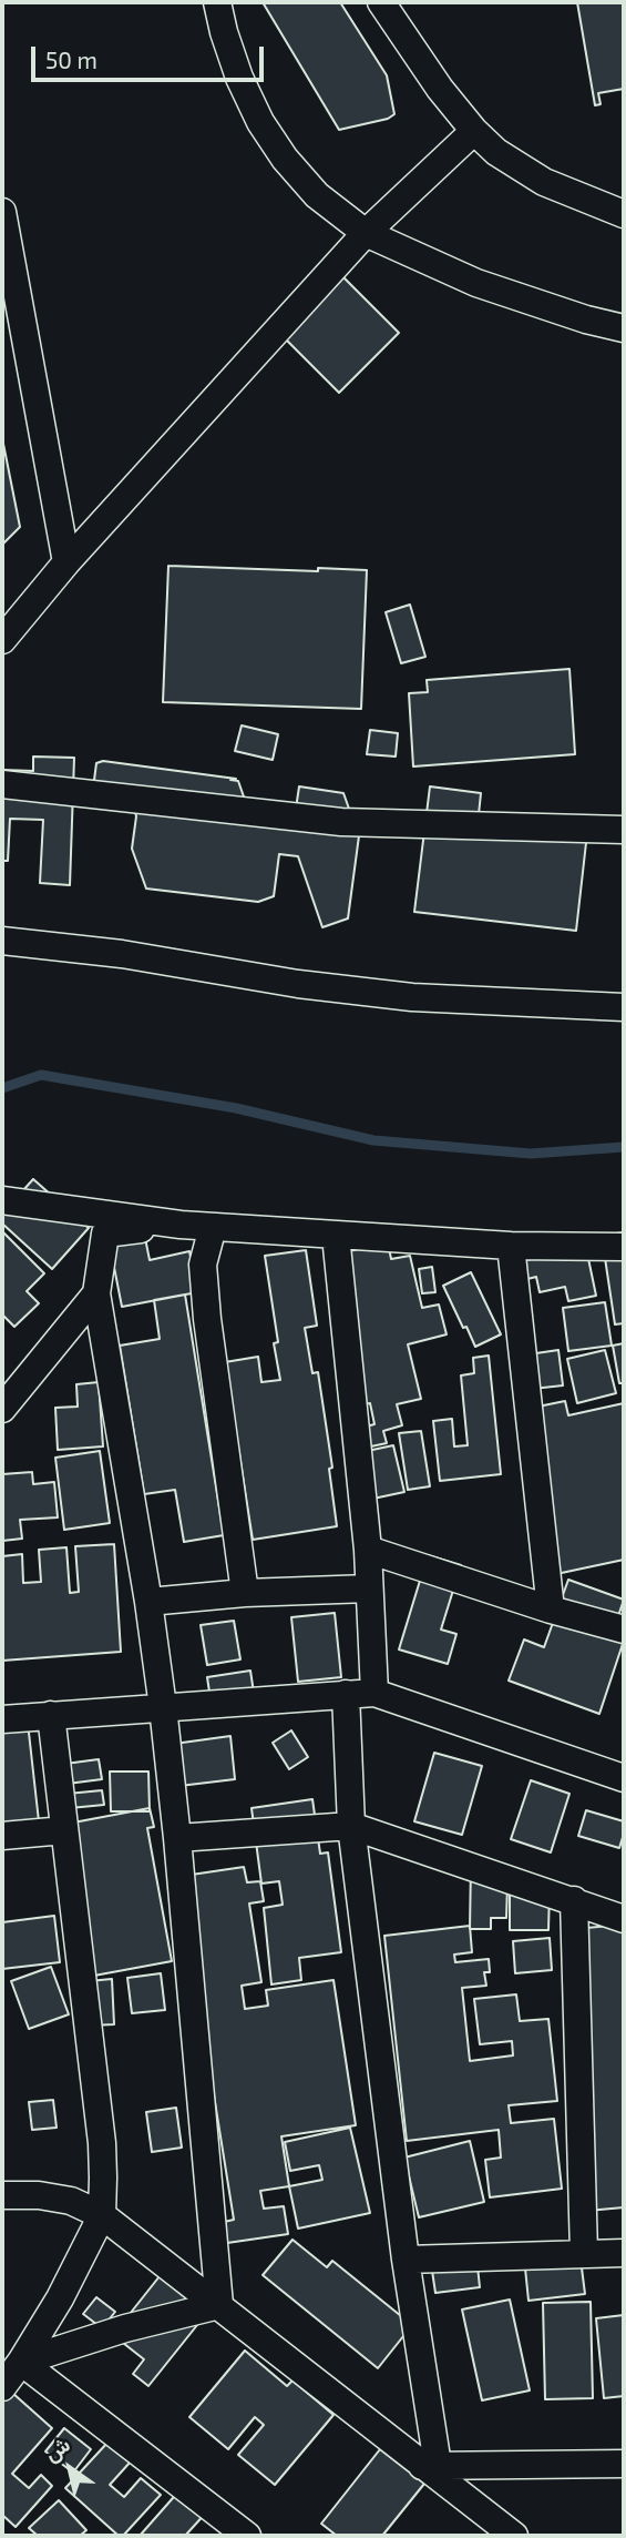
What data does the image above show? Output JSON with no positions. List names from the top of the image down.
{
  "scale_bar": "50 m",
  "north": "top left"
}
